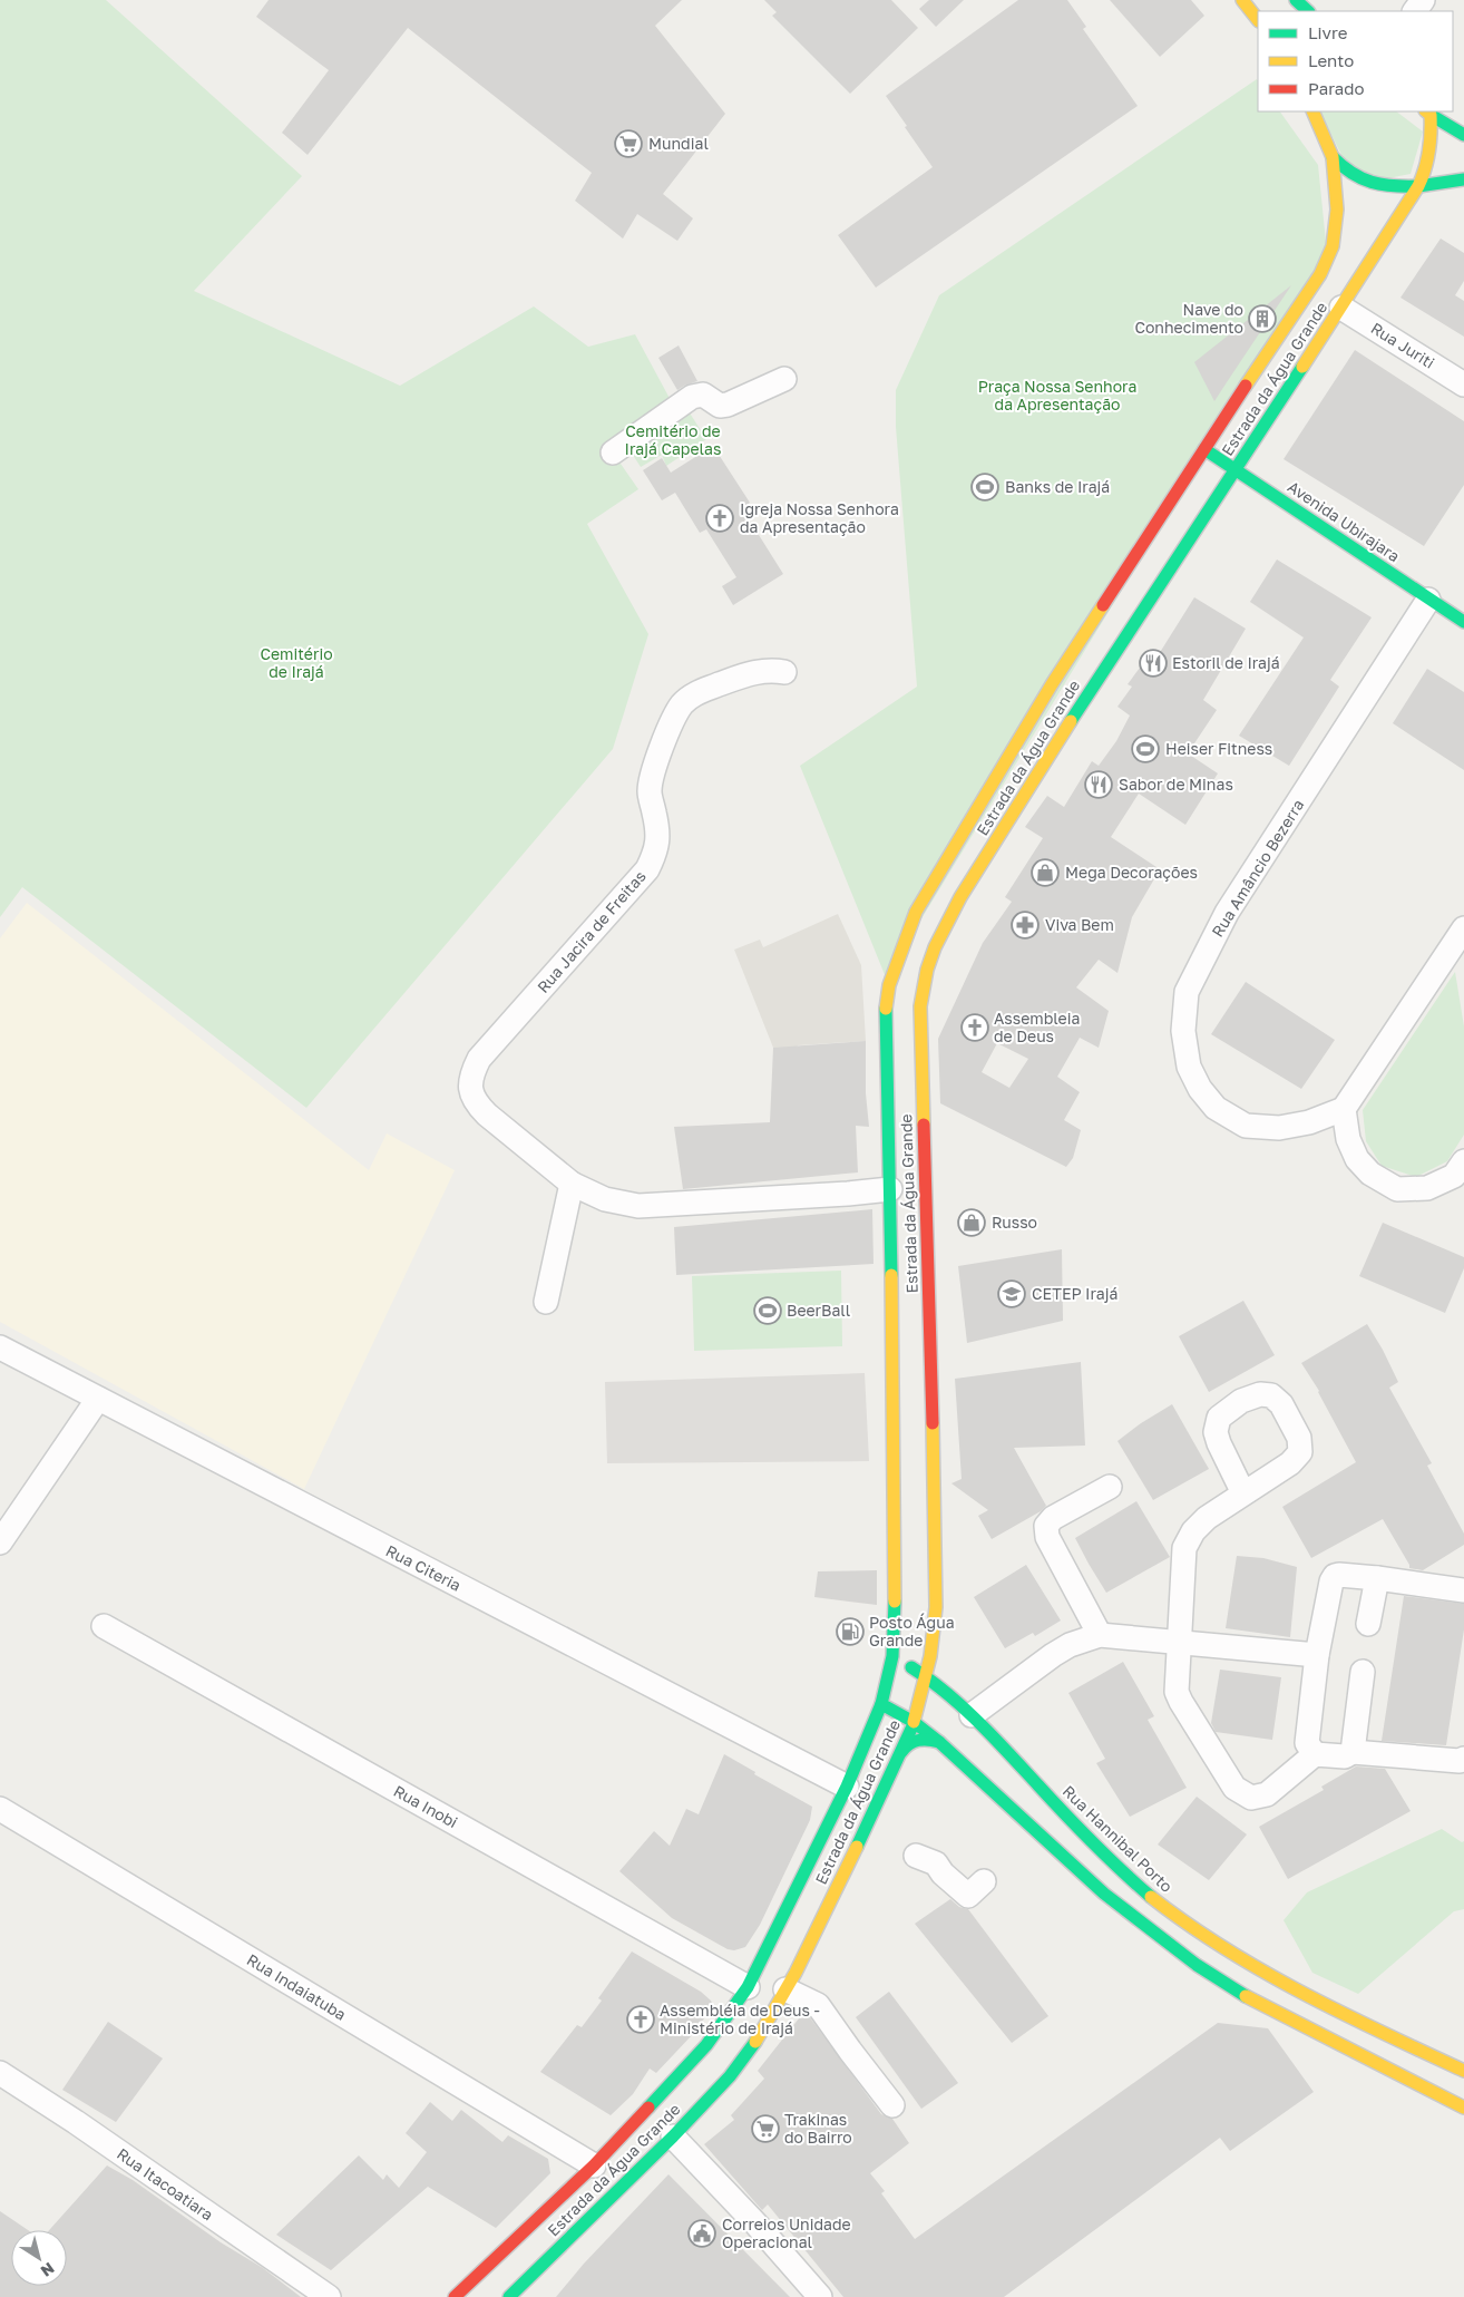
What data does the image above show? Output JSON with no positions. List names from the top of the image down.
{
  "streets": {
    "main road": ["Estrada da Água Grande", "Avenida Ubirajara", "Rua Hannibal Porto"],
    "street": [
      "Rua Juriti",
      "Rua Amâncio Bezerra",
      "Rua Jacira de Freitas",
      "Rua Citeria",
      "Rua Inobi",
      "Rua Indaiatuba",
      "Rua Itacoatiara"
    ]
  },
  "crossings": [
    ["Rua Juriti", "Estrada da Água Grande"],
    ["Estrada da Água Grande", "Avenida Ubirajara"],
    ["Estrada da Água Grande", "Rua Citeria"],
    ["Estrada da Água Grande", "Rua Inobi"],
    ["Estrada da Água Grande", "Rua Hannibal Porto"],
    ["Estrada da Água Grande", "Rua Indaiatuba"],
    ["Avenida Ubirajara", "Rua Amâncio Bezerra"]
  ],
  "parks": ["Praça Nossa Senhora da Apresentação", "Cemitério de Irajá Capelas", "Cemitério de Irajá"],
  "places": {
    "supermarket": ["Mundial", "Trakinas do Bairro"],
    "building": ["Nave do Conhecimento"],
    "sports": ["Banks de Irajá", "Heiser Fitness", "BeerBall"],
    "church": ["Igreja Nossa Senhora da Apresentação", "Assembleia de Deus", "Assembléia de Deus - Ministério de Irajá"],
    "restaurant": ["Estoril de Irajá", "Sabor de Minas"],
    "shop": ["Mega Decorações", "Russo"],
    "pharmacy": ["Viva Bem"],
    "school or university": ["CETEP Irajá"],
    "fuel station": ["Posto Água Grande"],
    "public building": ["Correios Unidade Operacional"]
  },
  "legend": ["Livre", "Lento", "Parado"],
  "north": "bottom right"
}
